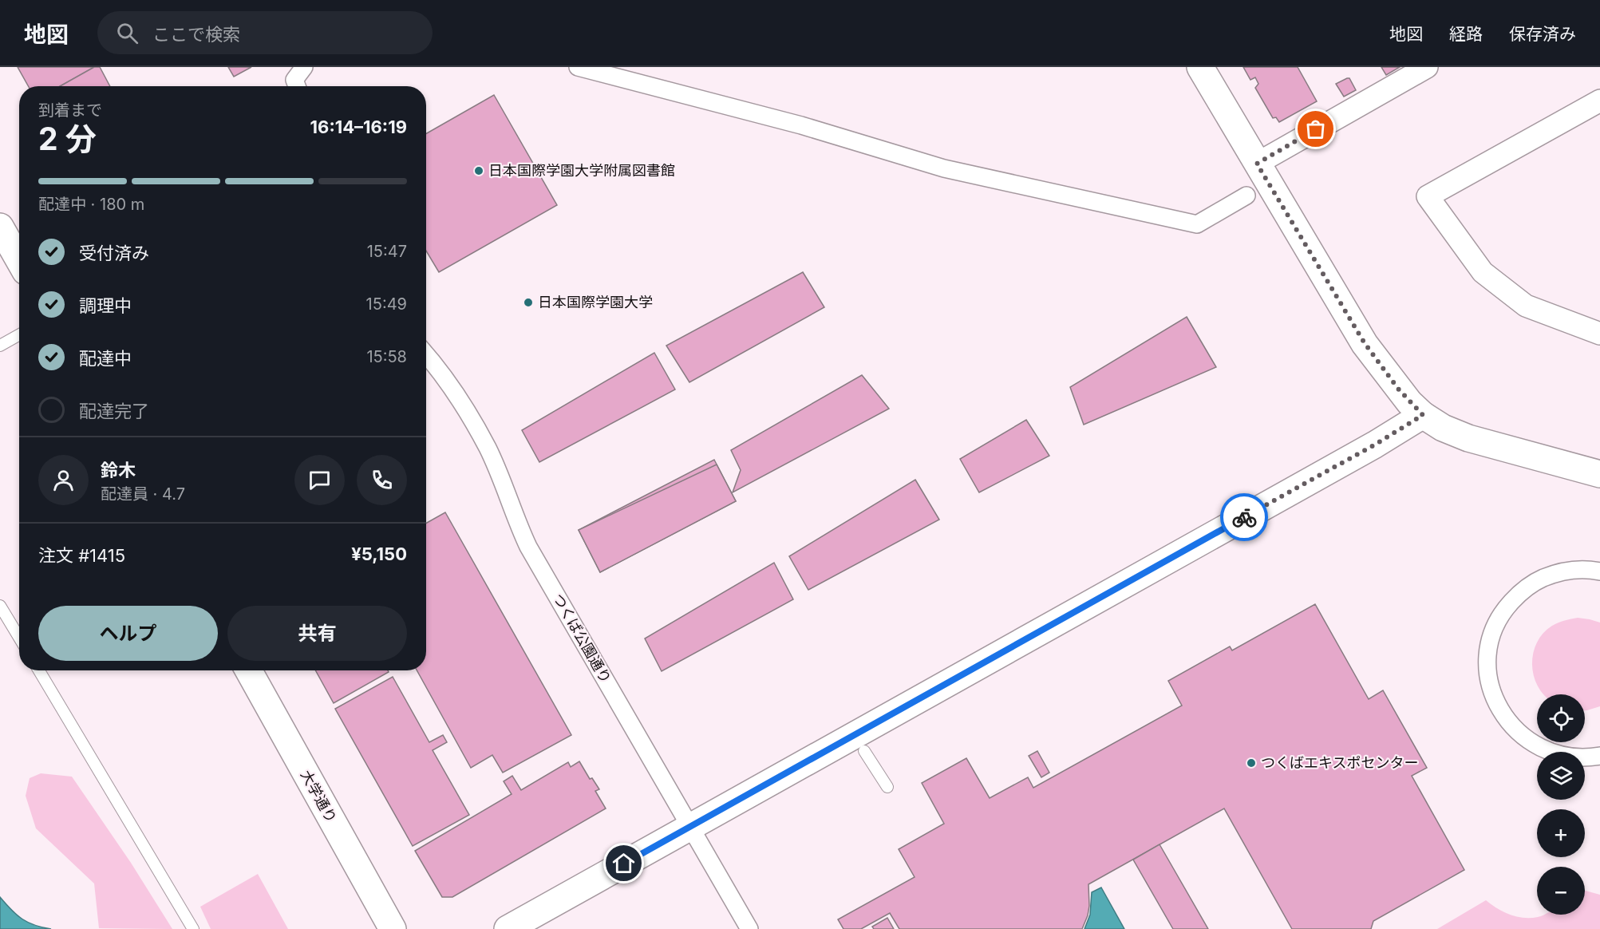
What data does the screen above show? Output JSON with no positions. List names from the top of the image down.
{
  "streets": {
    "street": ["つくば公園通り", "大学通り"]
  },
  "places": ["日本国際学園大学附属図書館", "日本国際学園大学", "つくばエキスポセンター"],
  "page": {
    "header": "地図",
    "search": "ここで検索",
    "nav": ["地図", "経路", "保存済み"],
    "heading": ["2 分", "到着まで", "16:14–16:19"],
    "panel": [
      "鈴木",
      "配達員 · 4.7",
      "注文 #1415",
      "¥5,150"
    ],
    "bar": "配達中 · 180 m",
    "list": [
      ["受付済み", "15:47"],
      ["調理中", "15:49"],
      ["配達中", "15:58"],
      "配達完了"
    ],
    "buttons": ["ヘルプ", "共有"],
    "map_buttons": ["+", "−"]
  }
}
